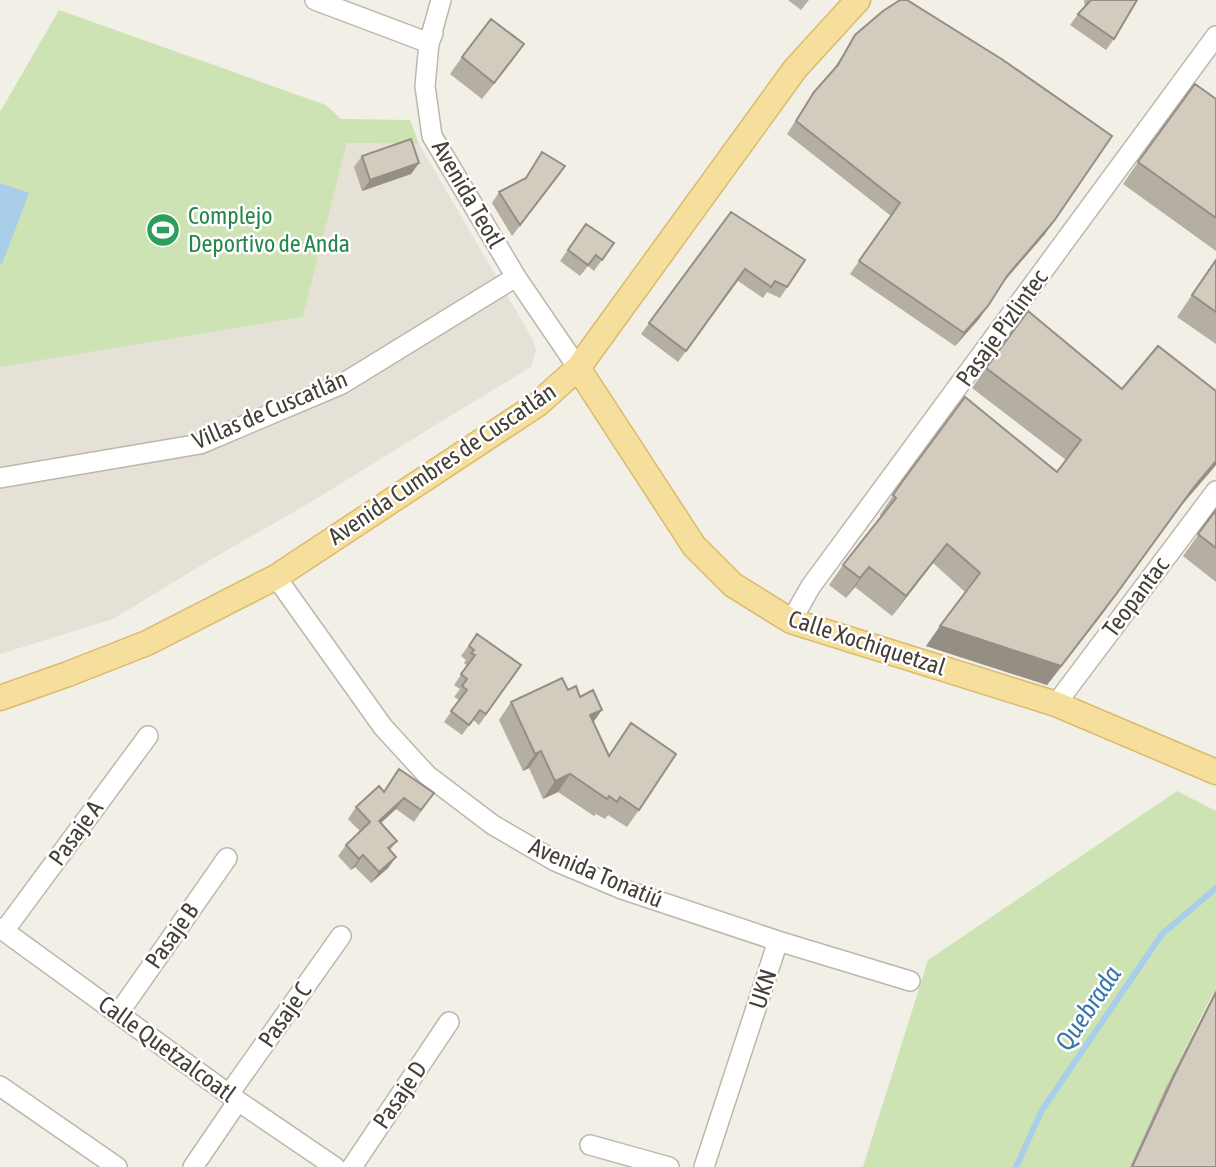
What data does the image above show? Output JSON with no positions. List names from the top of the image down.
{
  "streets": {
    "main road": ["Avenida Cumbres de Cuscatlán", "Calle Xochiquetzal"],
    "street": [
      "Avenida Teotl",
      "Pasaje Pizlintec",
      "Villas de Cuscatlán",
      "Teopantac",
      "Pasaje A",
      "Avenida Tonatiú",
      "Pasaje B",
      "UKN",
      "Pasaje C",
      "Calle Quetzalcoatl",
      "Pasaje D"
    ]
  },
  "crossings": [
    ["Avenida Teotl", "Villas de Cuscatlán"],
    ["Avenida Teotl", "Avenida Cumbres de Cuscatlán"],
    ["Avenida Teotl", "Calle Xochiquetzal"],
    ["Pasaje Pizlintec", "Calle Xochiquetzal"],
    ["Avenida Cumbres de Cuscatlán", "Calle Xochiquetzal"],
    ["Avenida Cumbres de Cuscatlán", "Avenida Tonatiú"],
    ["Teopantac", "Calle Xochiquetzal"],
    ["Pasaje A", "Calle Quetzalcoatl"],
    ["Avenida Tonatiú", "UKN"],
    ["Pasaje B", "Calle Quetzalcoatl"],
    ["Pasaje C", "Calle Quetzalcoatl"]
  ],
  "water": ["Quebrada"],
  "places": {
    "sports": ["Complejo Deportivo de Anda"]
  }
}
